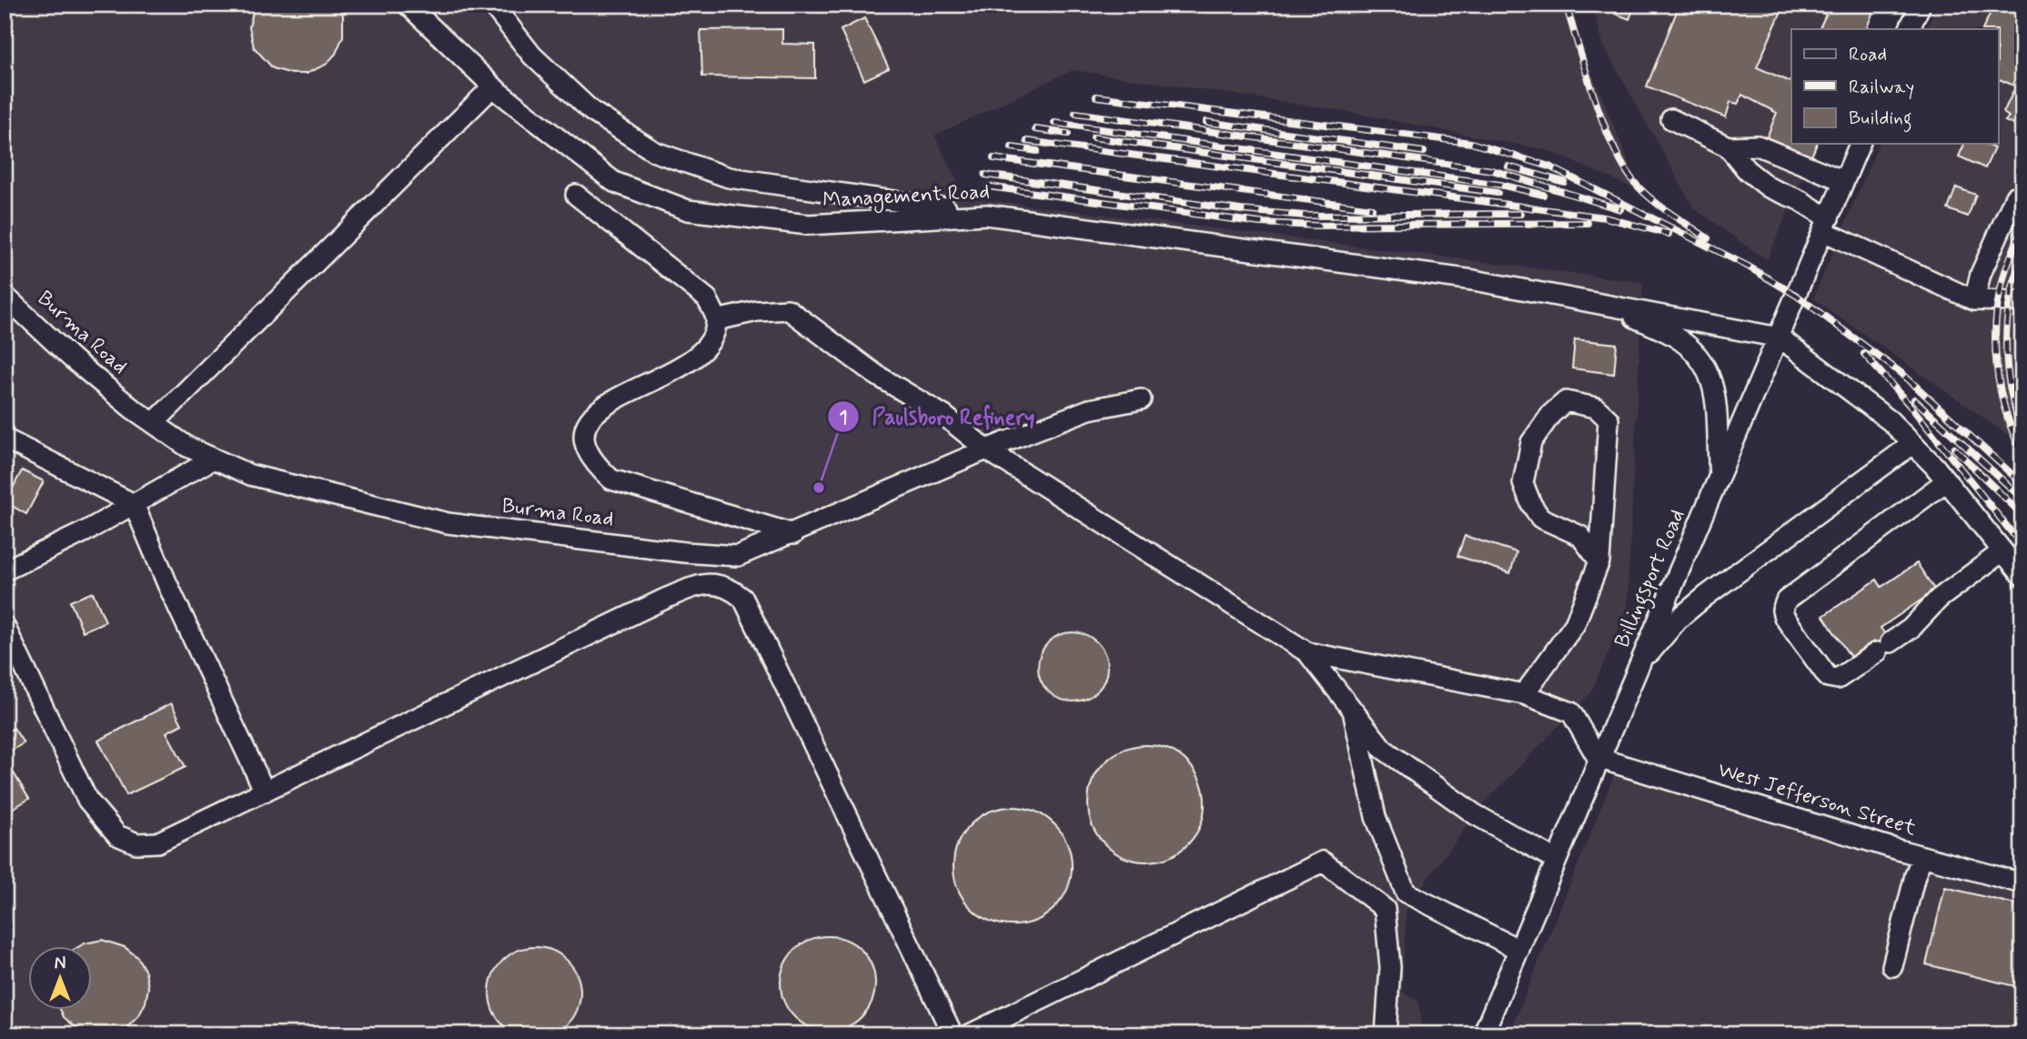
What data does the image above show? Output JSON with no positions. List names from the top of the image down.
{
  "streets": {
    "street": [
      "Management Road",
      "Burma Road",
      "Billingsport Road",
      "West Jefferson Street"
    ]
  },
  "crossings": [
    ["Billingsport Road", "West Jefferson Street"]
  ],
  "places": ["Paulsboro Refinery"],
  "legend": ["Road", "Railway", "Building"],
  "north": "top"
}
